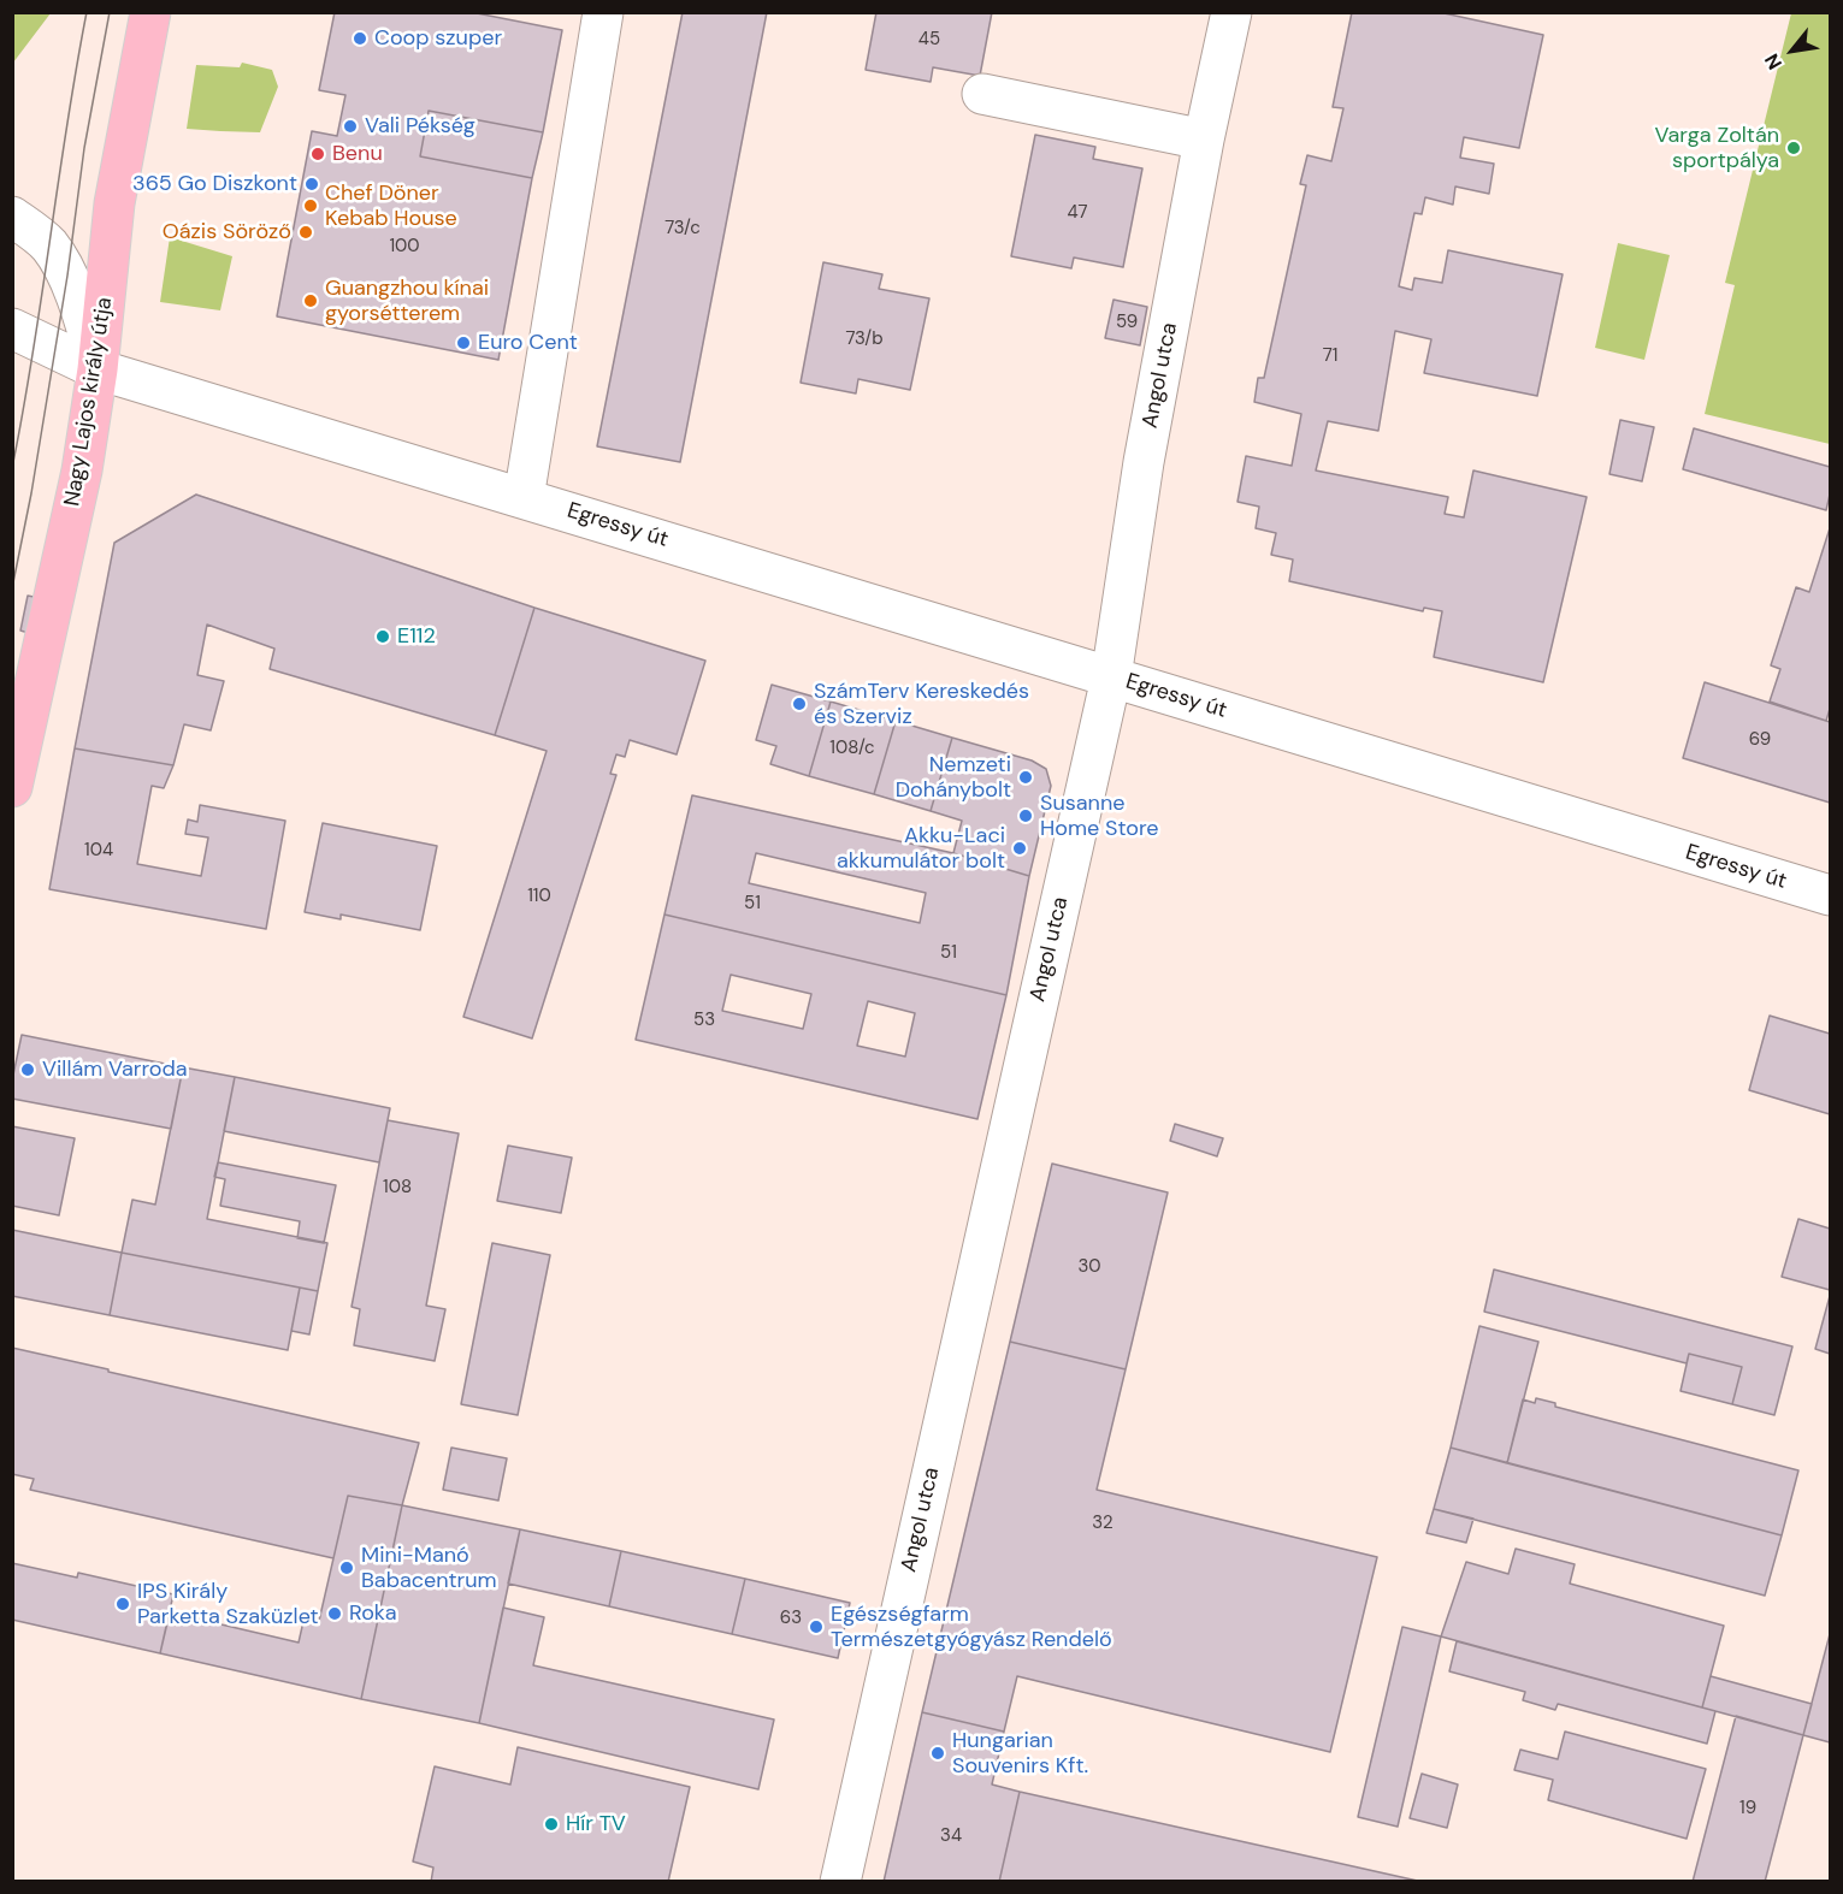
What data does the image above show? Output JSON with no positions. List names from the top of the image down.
{
  "streets": {
    "main road": ["Nagy Lajos király útja"],
    "street": ["Angol utca", "Egressy út"]
  },
  "crossings": [
    ["Angol utca", "Egressy út"],
    ["Nagy Lajos király útja", "Egressy út"]
  ],
  "places": [
    "Coop szuper",
    "Vali Pékség",
    "Varga Zoltán sportpálya",
    "Benu",
    "365 Go Diszkont",
    "Chef Döner Kebab House",
    "Oázis Söröző",
    "Guangzhou kínai gyorsétterem",
    "Euro Cent",
    "E112",
    "SzámTerv Kereskedés és Szerviz",
    "Nemzeti Dohánybolt",
    "Susanne Home Store",
    "Akku-Laci akkumulátor bolt",
    "Villám Varroda",
    "Mini-Manó Babacentrum",
    "IPS Király Parketta Szaküzlet",
    "Roka",
    "Egészségfarm Természetgyógyász Rendelő",
    "Hungarian Souvenirs Kft.",
    "Hír TV"
  ],
  "house_numbers": [
    "45",
    "47",
    "73/c",
    "100",
    "59",
    "73/b",
    "71",
    "69",
    "108/c",
    "104",
    "110",
    "51",
    "51",
    "53",
    "108",
    "30",
    "32",
    "63",
    "19",
    "34"
  ],
  "north": "bottom left"
}
